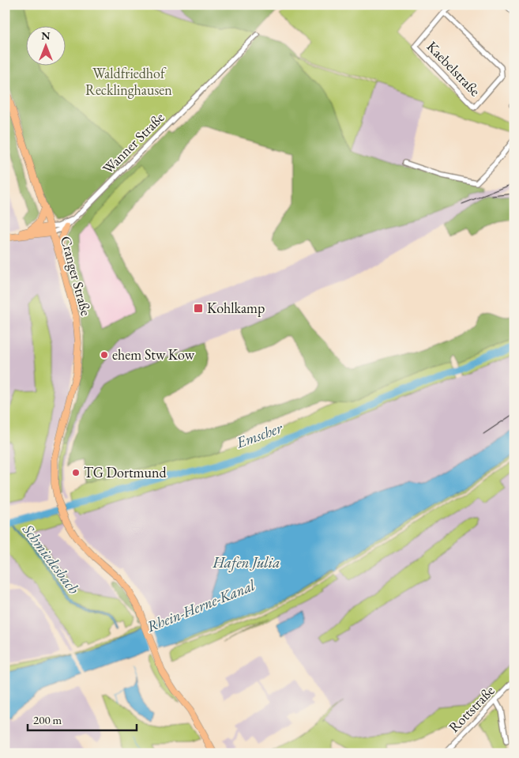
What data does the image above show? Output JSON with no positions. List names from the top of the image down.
{
  "streets": {
    "main road": ["Cranger Straße"],
    "street": ["Kaebelstraße", "Wanner Straße", "Rottstraße"]
  },
  "crossings": [
    ["Wanner Straße", "Cranger Straße"]
  ],
  "water": [
    "Emscher",
    "Schmiedesbach",
    "Hafen Julia",
    "Rhein-Herne-Kanal"
  ],
  "parks": ["Waldfriedhof Recklinghausen"],
  "places": {
    "transit": ["Kohlkamp"],
    "other": ["ehem Stw Kow", "TG Dortmund"]
  },
  "scale_bar": "200 m",
  "north": "top"
}
